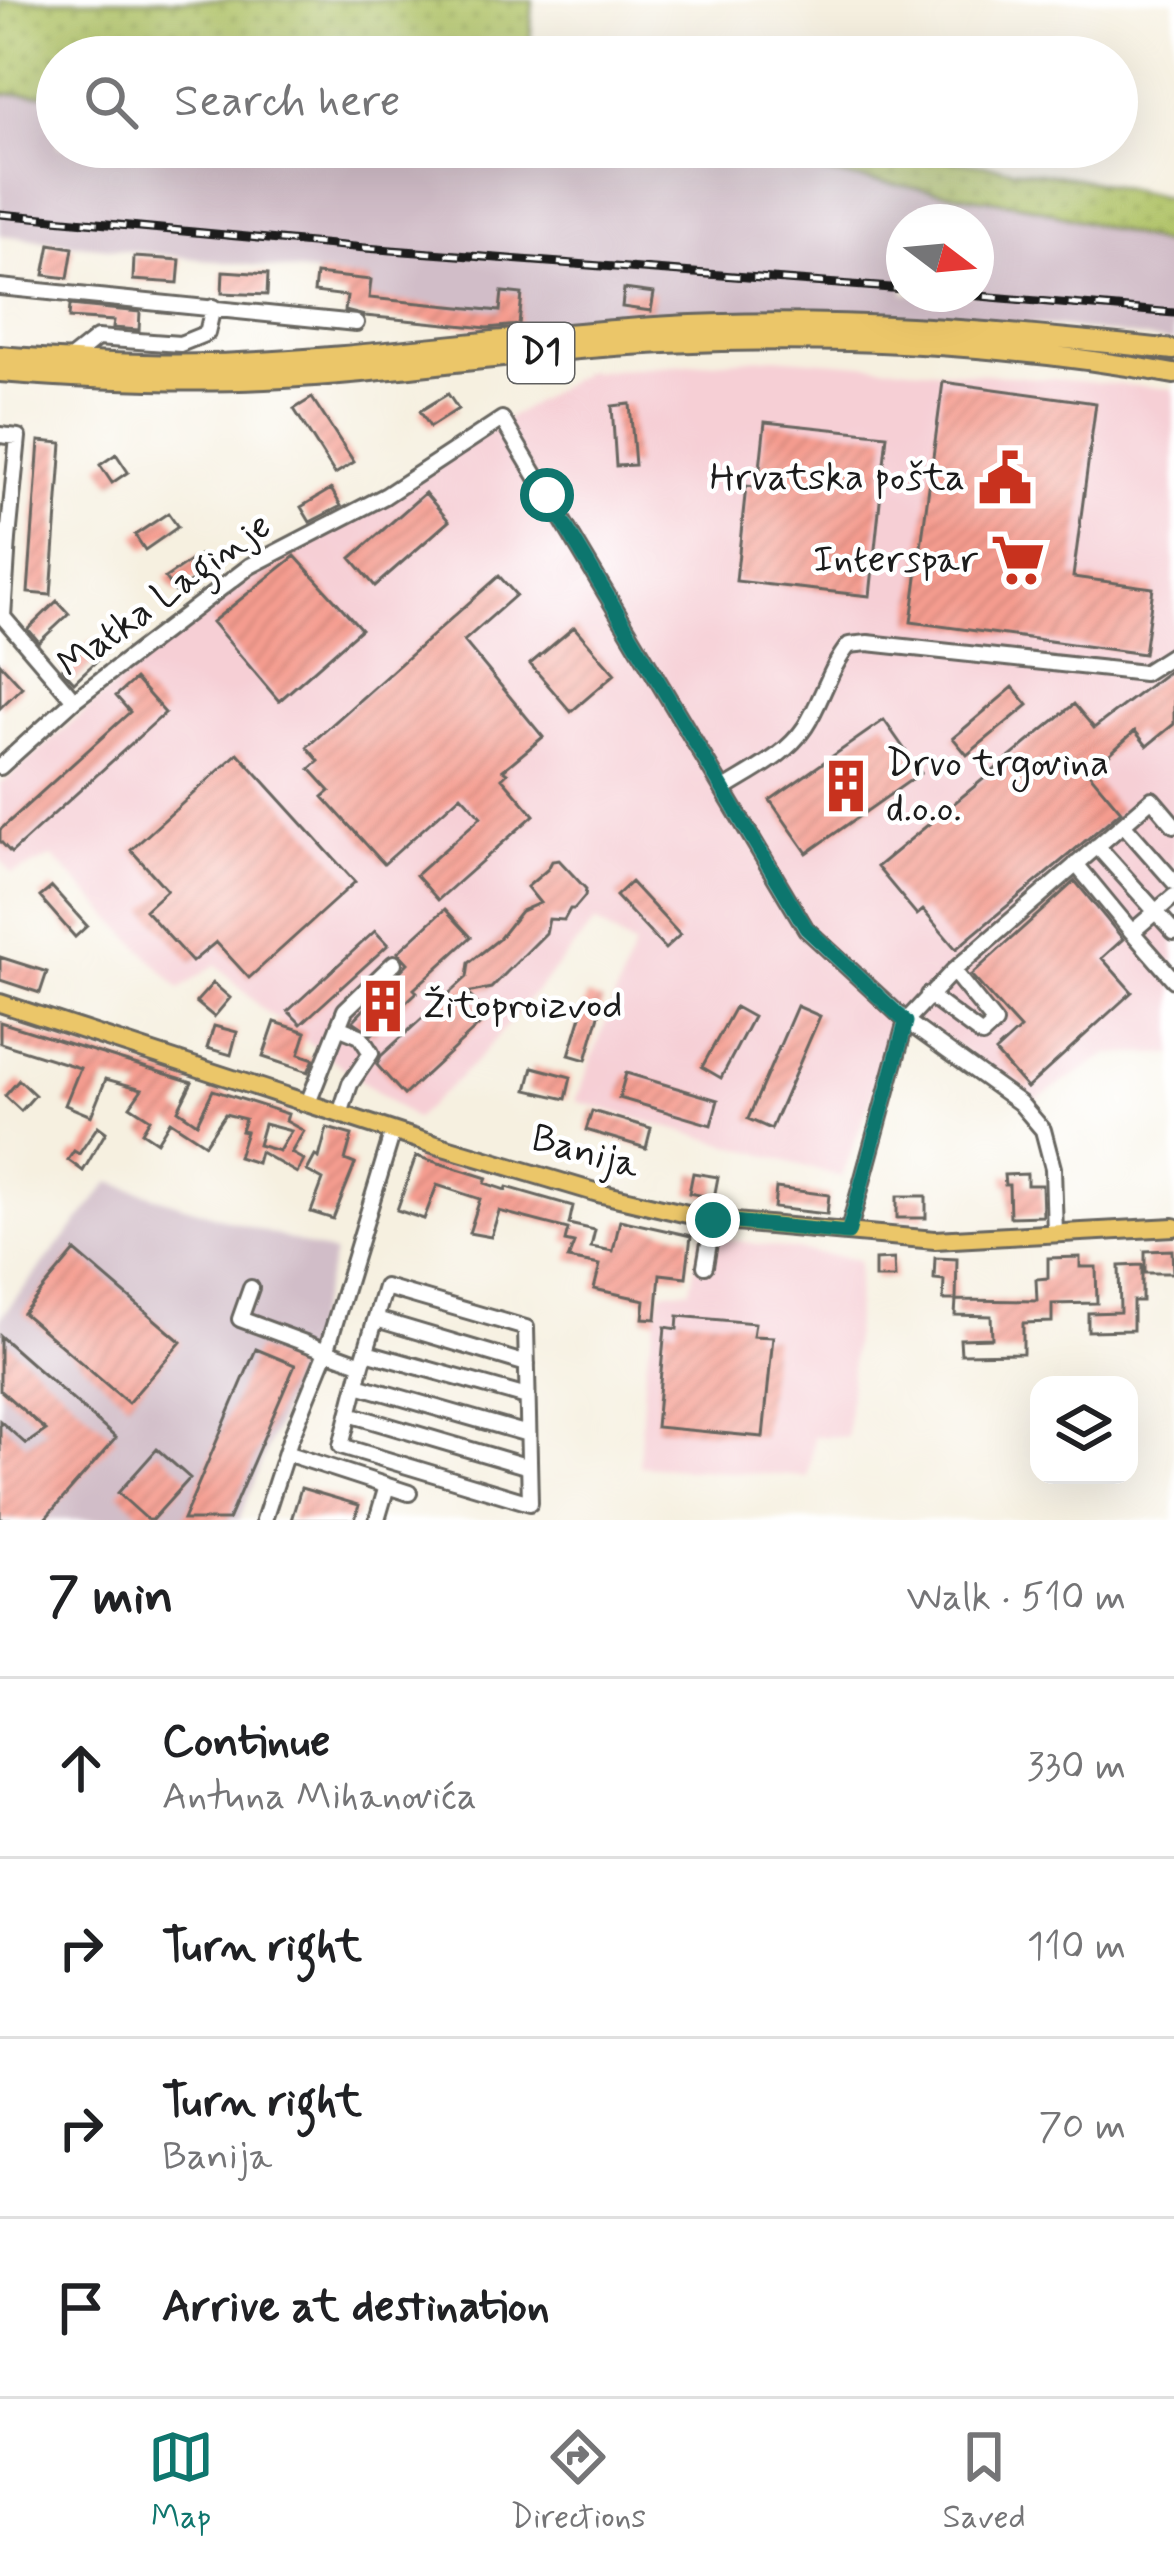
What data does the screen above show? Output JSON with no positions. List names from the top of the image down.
{
  "streets": {
    "highway": ["D1"],
    "main road": ["Banija"],
    "street": ["Matka Laginje"]
  },
  "places": {
    "public building": ["Hrvatska pošta"],
    "supermarket": ["Interspar"],
    "building": ["Drvo trgovina d.o.o.", "Žitoproizvod"]
  },
  "north": "right",
  "page": {
    "search": "Search here",
    "heading": ["7 min", "Walk · 510 m"],
    "list": [
      ["Continue", "Antuna Mihanovića", "330 m"],
      ["Turn right", "110 m"],
      ["Turn right", "Banija", "70 m"],
      "Arrive at destination"
    ],
    "nav": ["Map", "Directions", "Saved"]
  }
}
